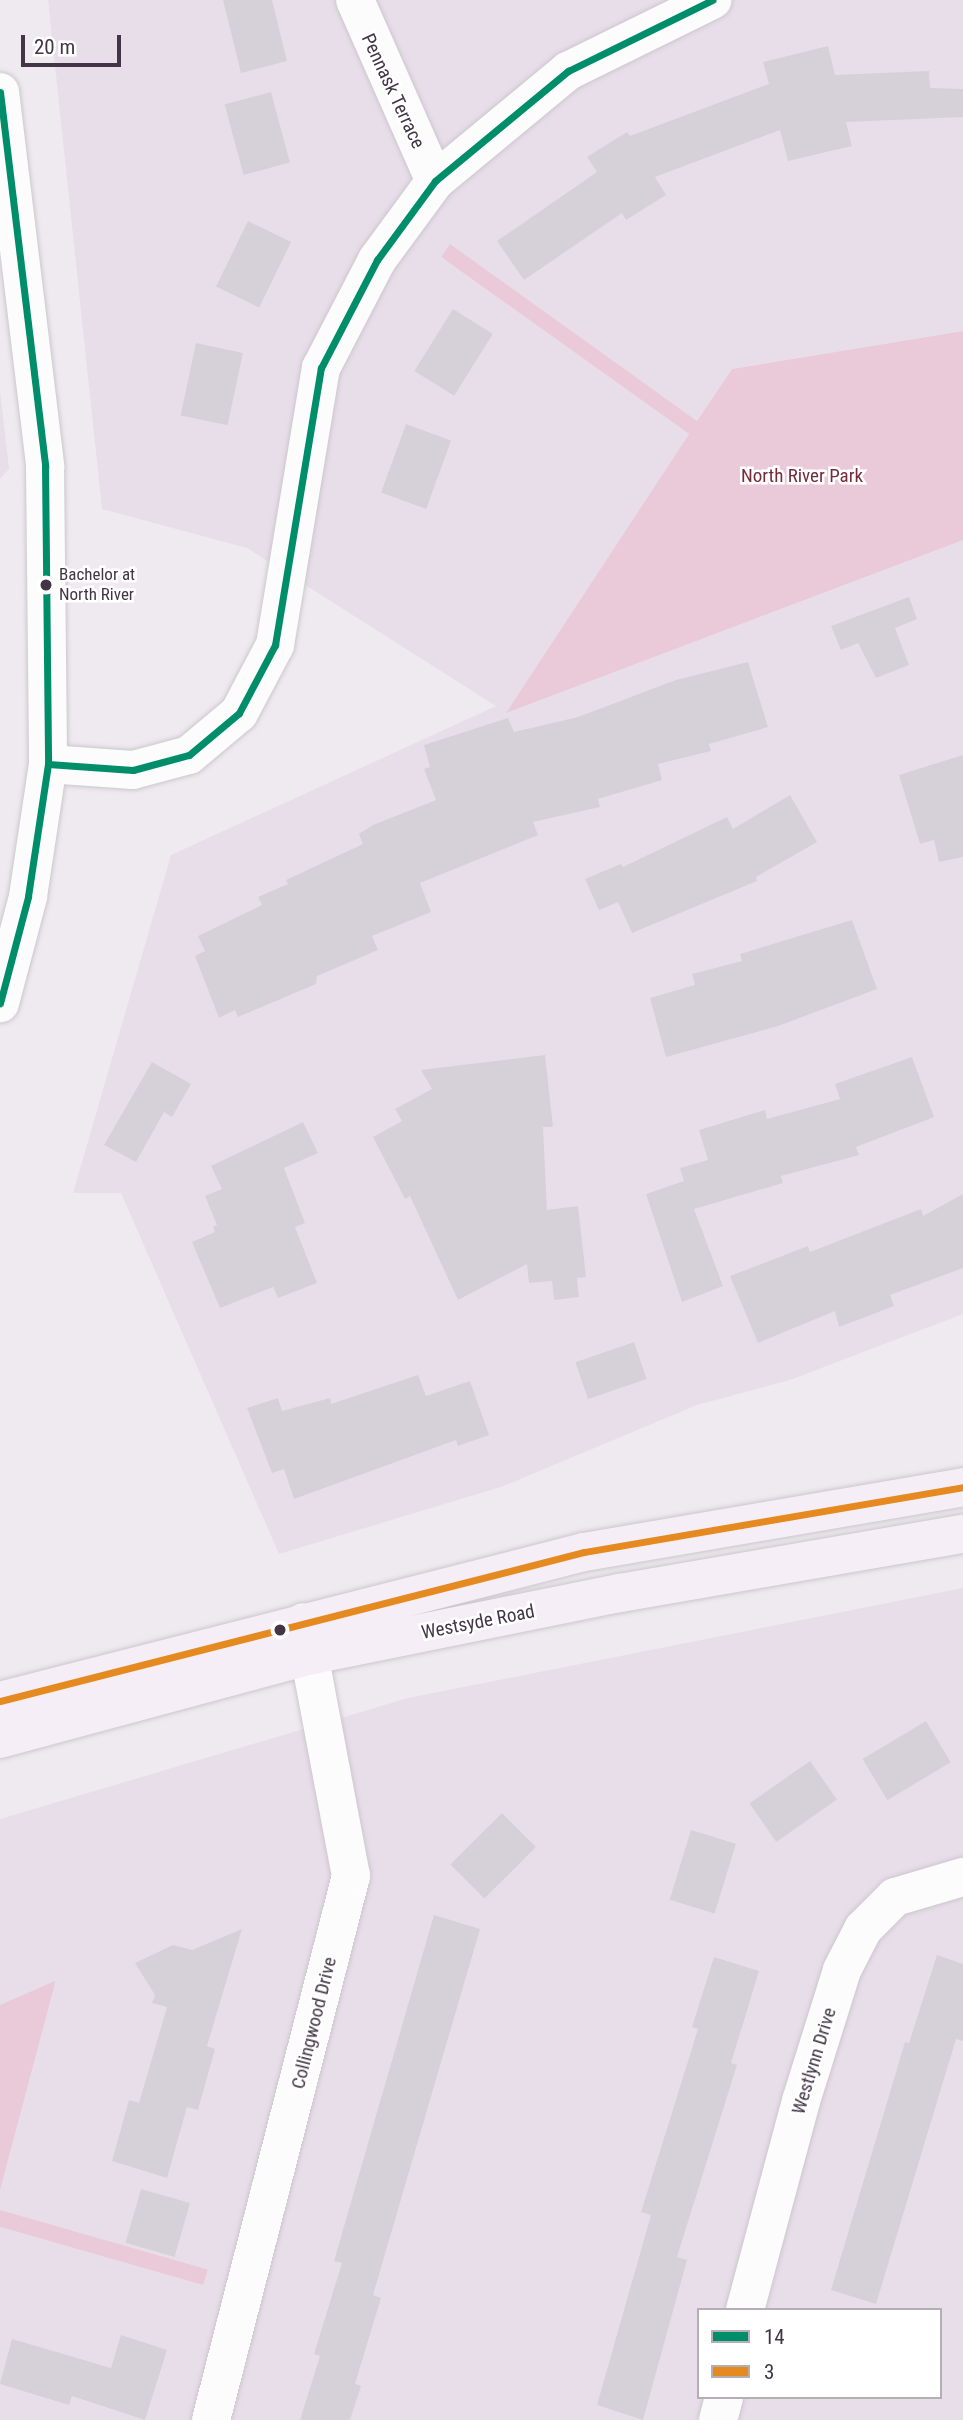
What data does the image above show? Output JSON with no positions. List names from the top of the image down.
{
  "streets": {
    "main road": ["Westsyde Road"],
    "street": ["Pennask Terrace", "Collingwood Drive", "Westlynn Drive"]
  },
  "crossings": [
    ["Westsyde Road", "Collingwood Drive"]
  ],
  "parks": ["North River Park"],
  "places": ["Bachelor at North River"],
  "lines": ["transit line 14", "transit line 3"],
  "legend": ["14", "3"],
  "scale_bar": "20 m"
}
